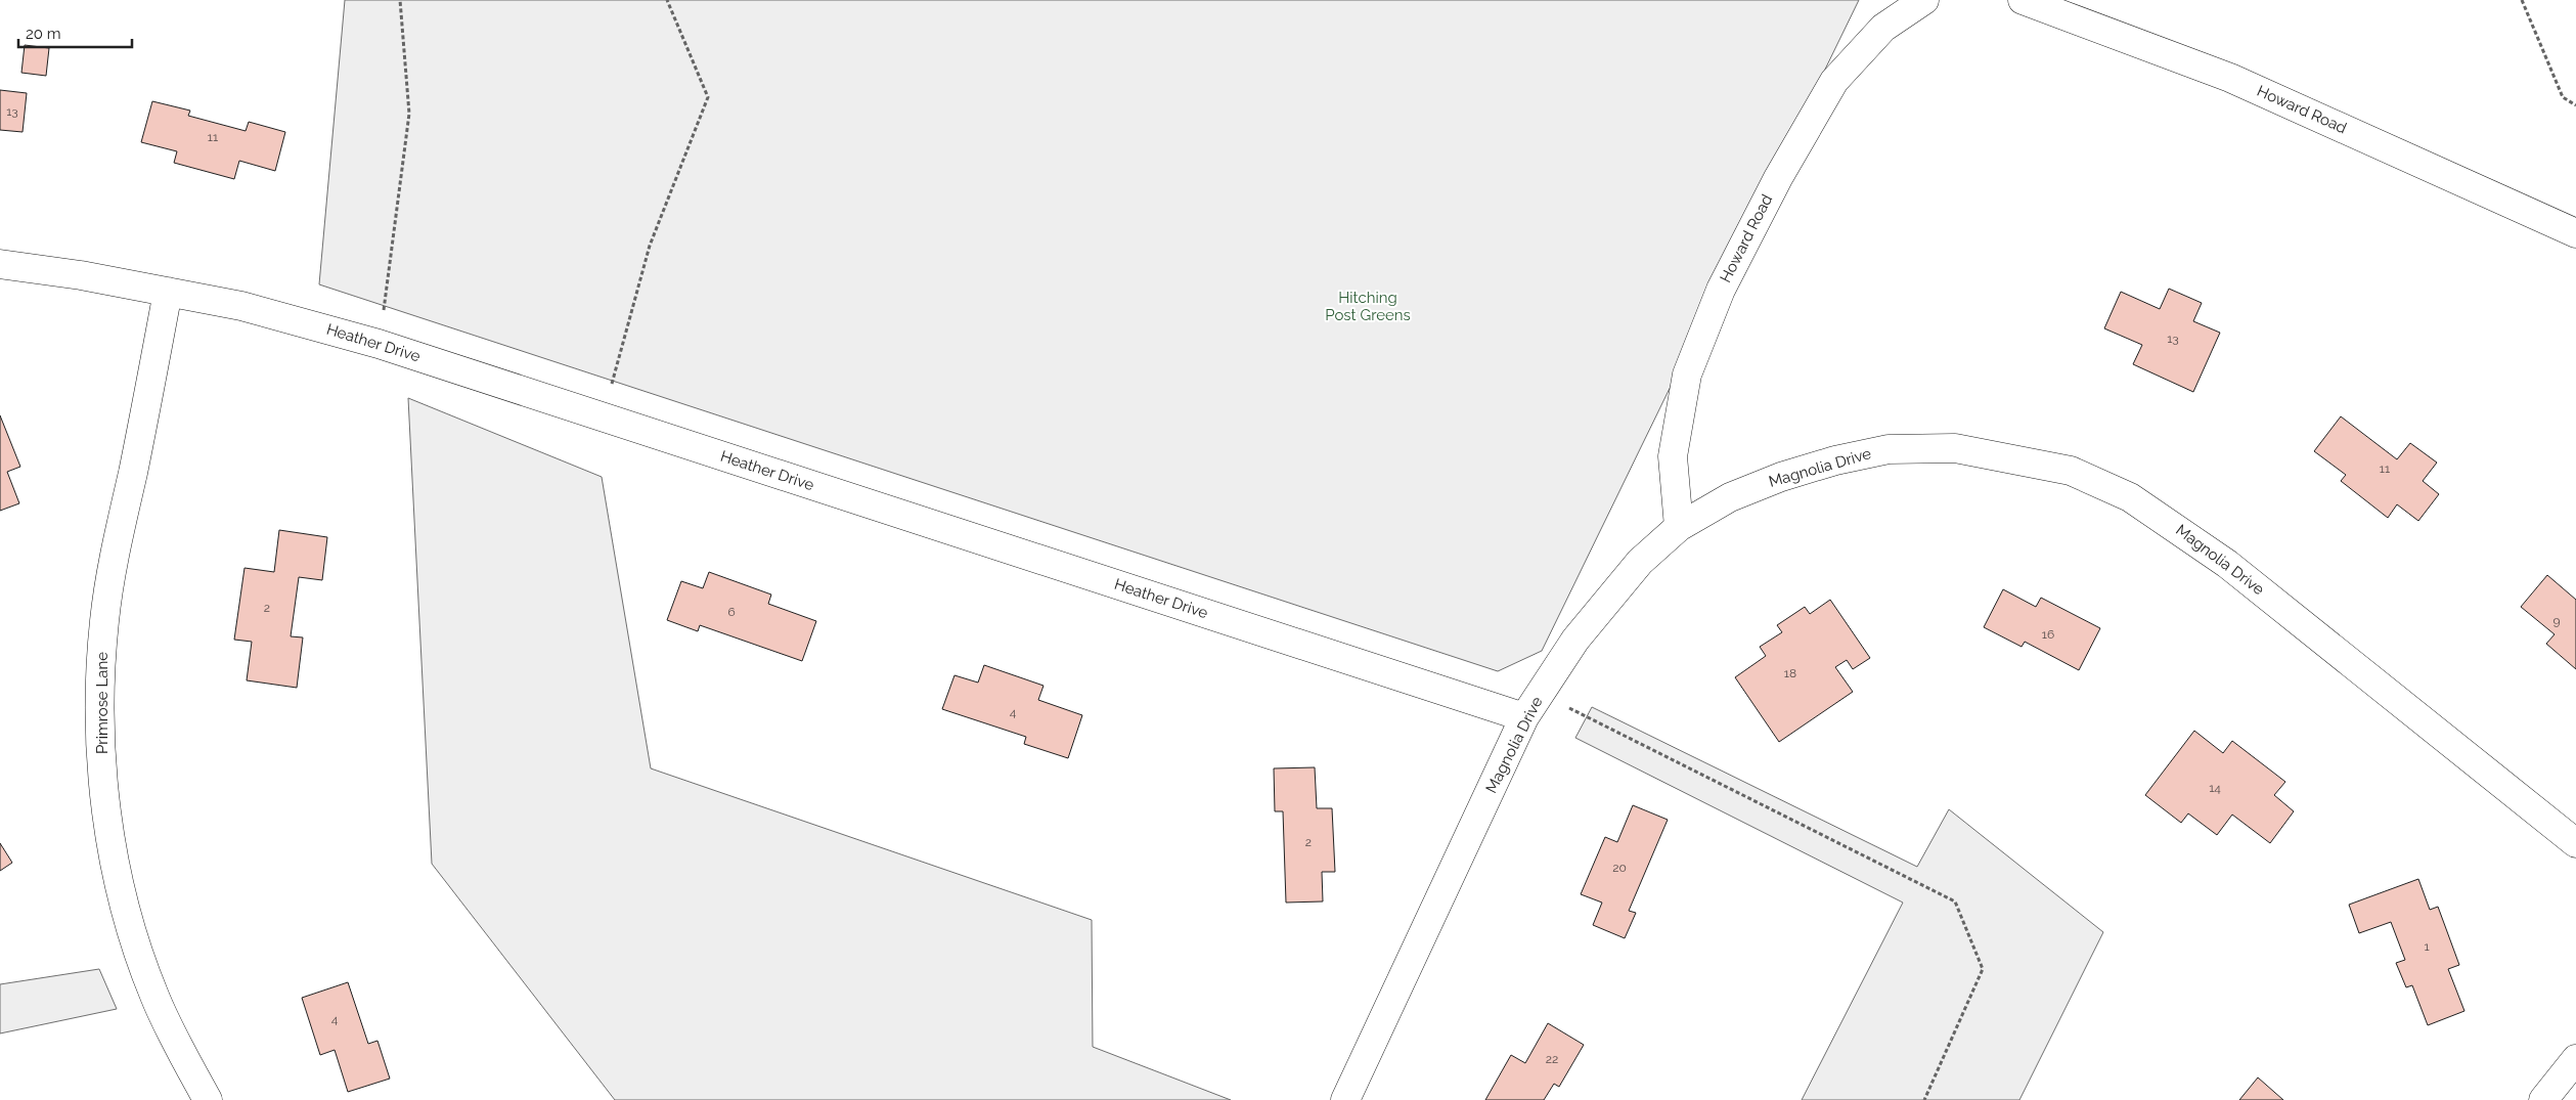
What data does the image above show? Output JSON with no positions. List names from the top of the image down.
{
  "streets": {
    "street": [
      "Howard Road",
      "Heather Drive",
      "Magnolia Drive",
      "Primrose Lane"
    ]
  },
  "crossings": [
    ["Howard Road", "Magnolia Drive"],
    ["Heather Drive", "Magnolia Drive"],
    ["Heather Drive", "Primrose Lane"]
  ],
  "parks": ["Hitching Post Greens"],
  "house_numbers": [
    "13",
    "11",
    "13",
    "11",
    "2",
    "6",
    "9",
    "16",
    "18",
    "4",
    "14",
    "2",
    "20",
    "1",
    "4",
    "22"
  ],
  "scale_bar": "20 m"
}
